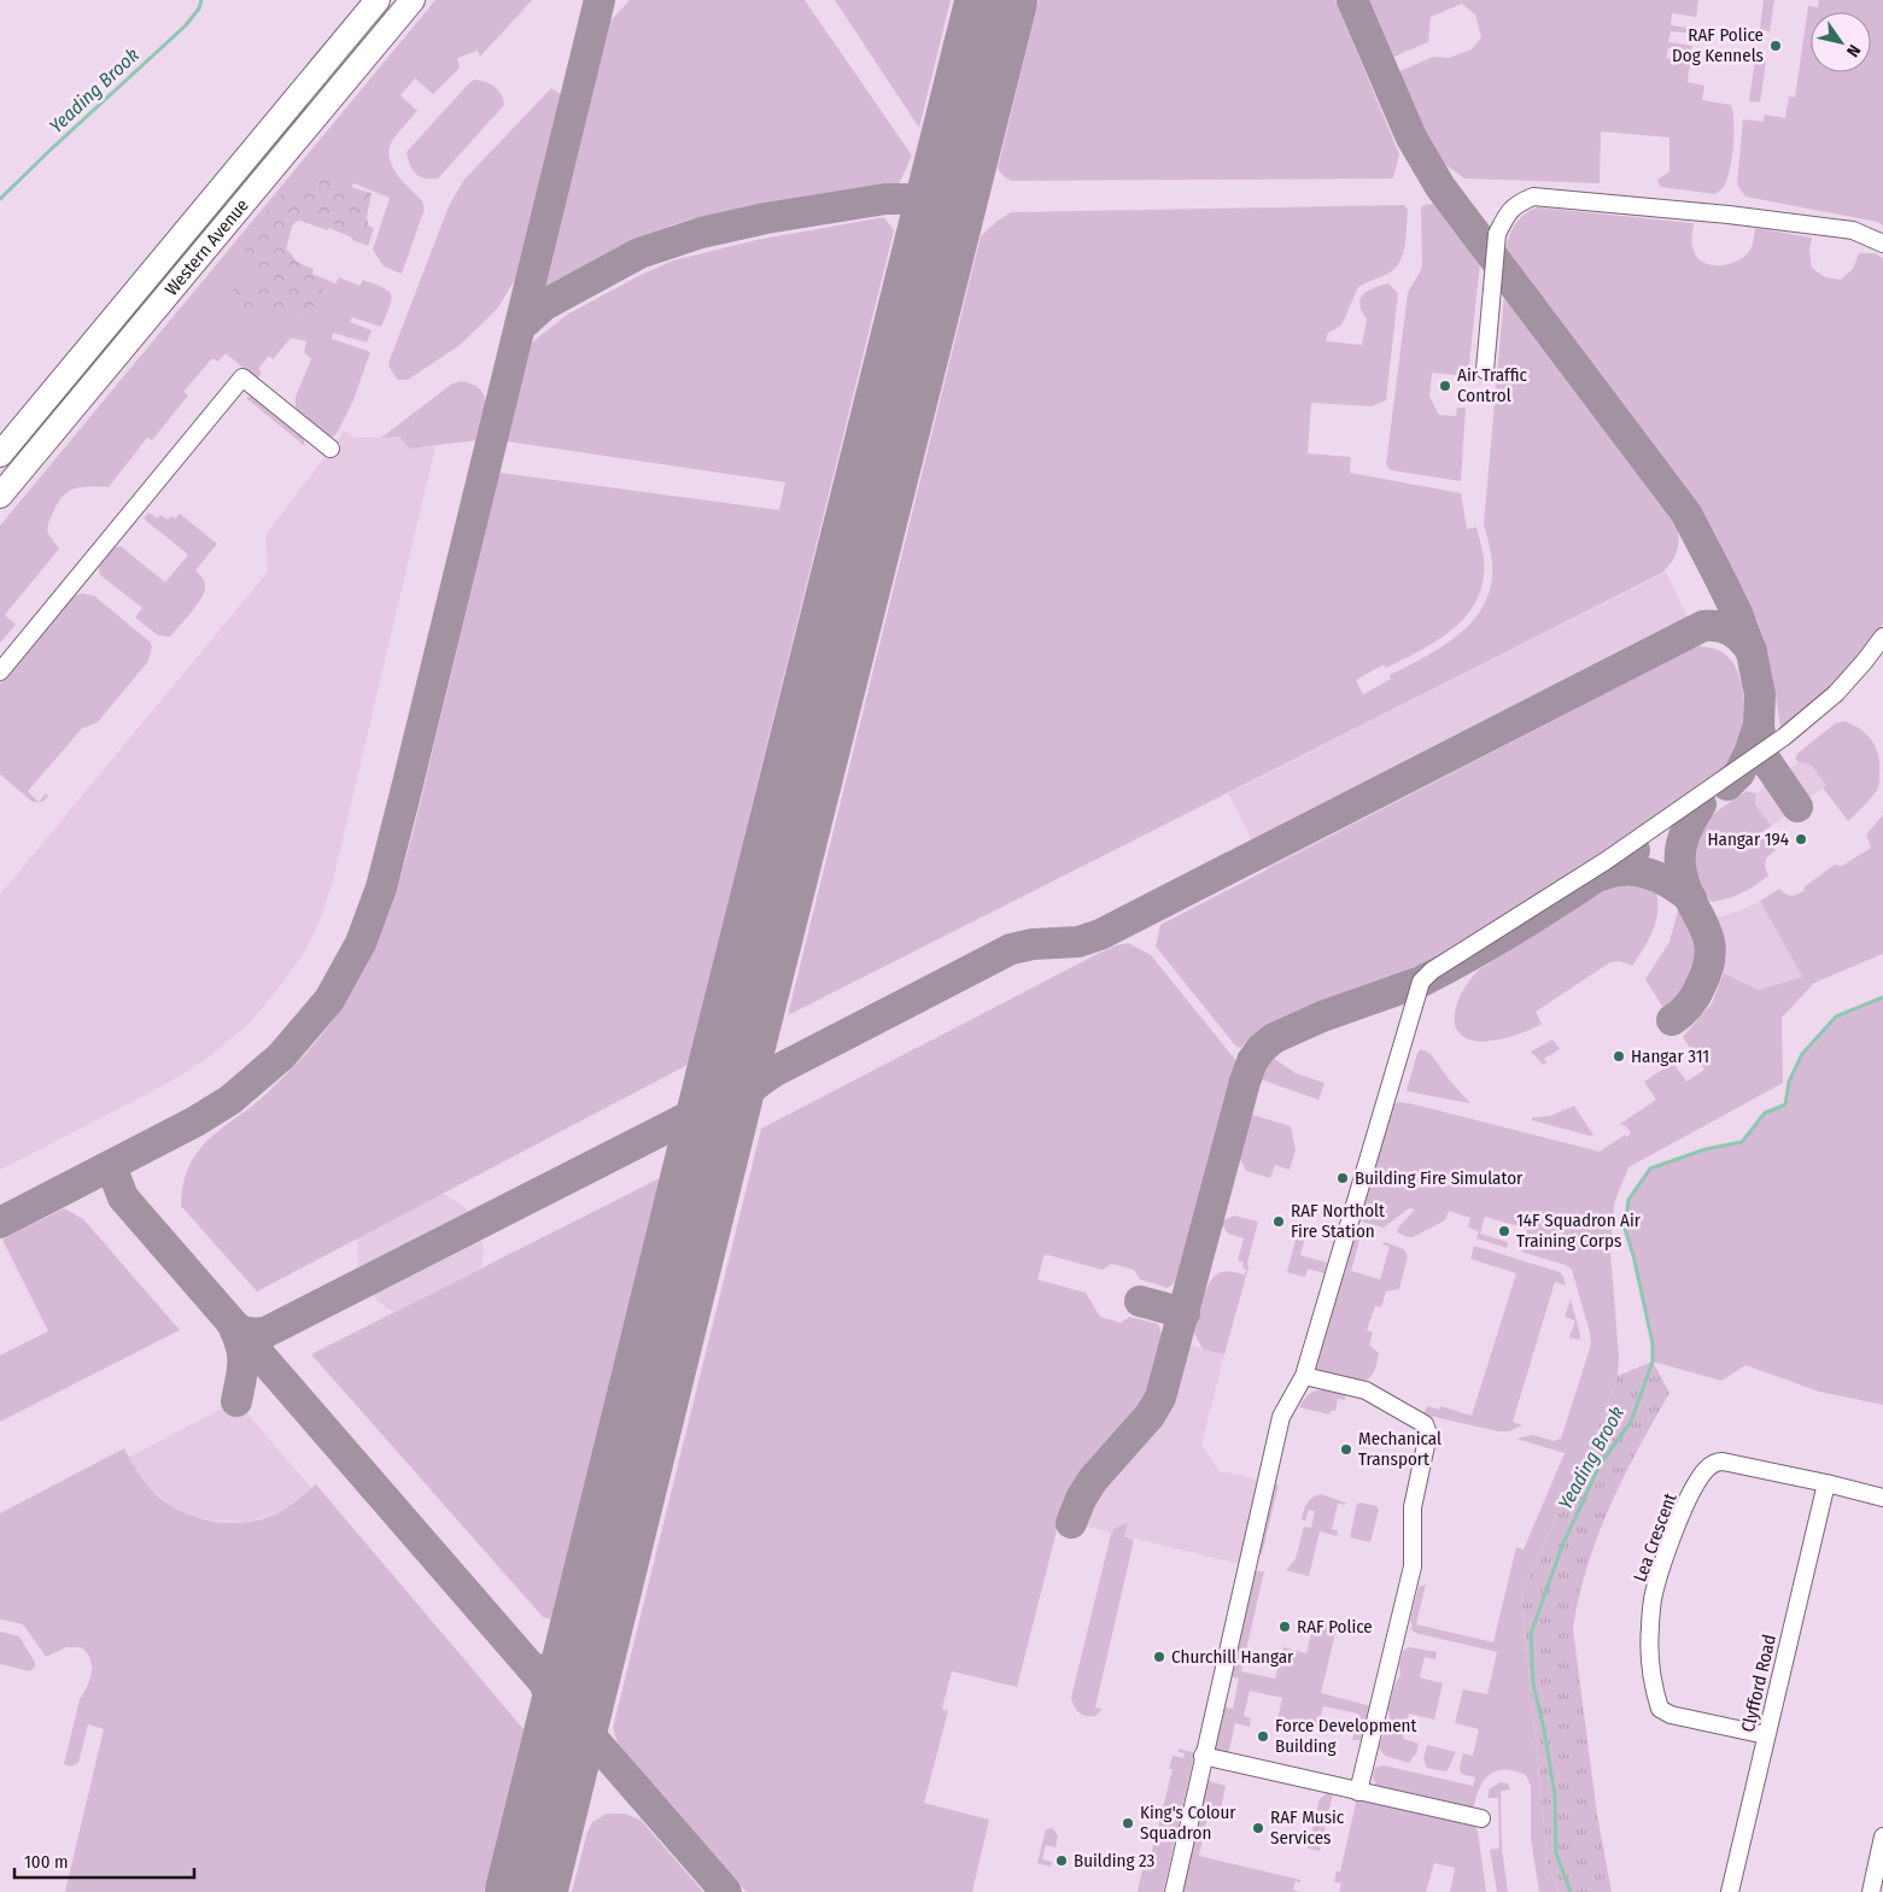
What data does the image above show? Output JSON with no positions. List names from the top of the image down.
{
  "streets": {
    "highway": ["Western Avenue"],
    "street": ["Lea Crescent", "Clyfford Road"]
  },
  "crossings": [
    ["Lea Crescent", "Clyfford Road"]
  ],
  "water": ["Yeading Brook"],
  "places": [
    "RAF Police Dog Kennels",
    "Air Traffic Control",
    "Hangar 194",
    "Hangar 311",
    "Building Fire Simulator",
    "RAF Northolt Fire Station",
    "14F Squadron Air Training Corps",
    "Mechanical Transport",
    "RAF Police",
    "Churchill Hangar",
    "Force Development Building",
    "King's Colour Squadron",
    "RAF Music Services",
    "Building 23"
  ],
  "scale_bar": "100 m",
  "north": "bottom right"
}
